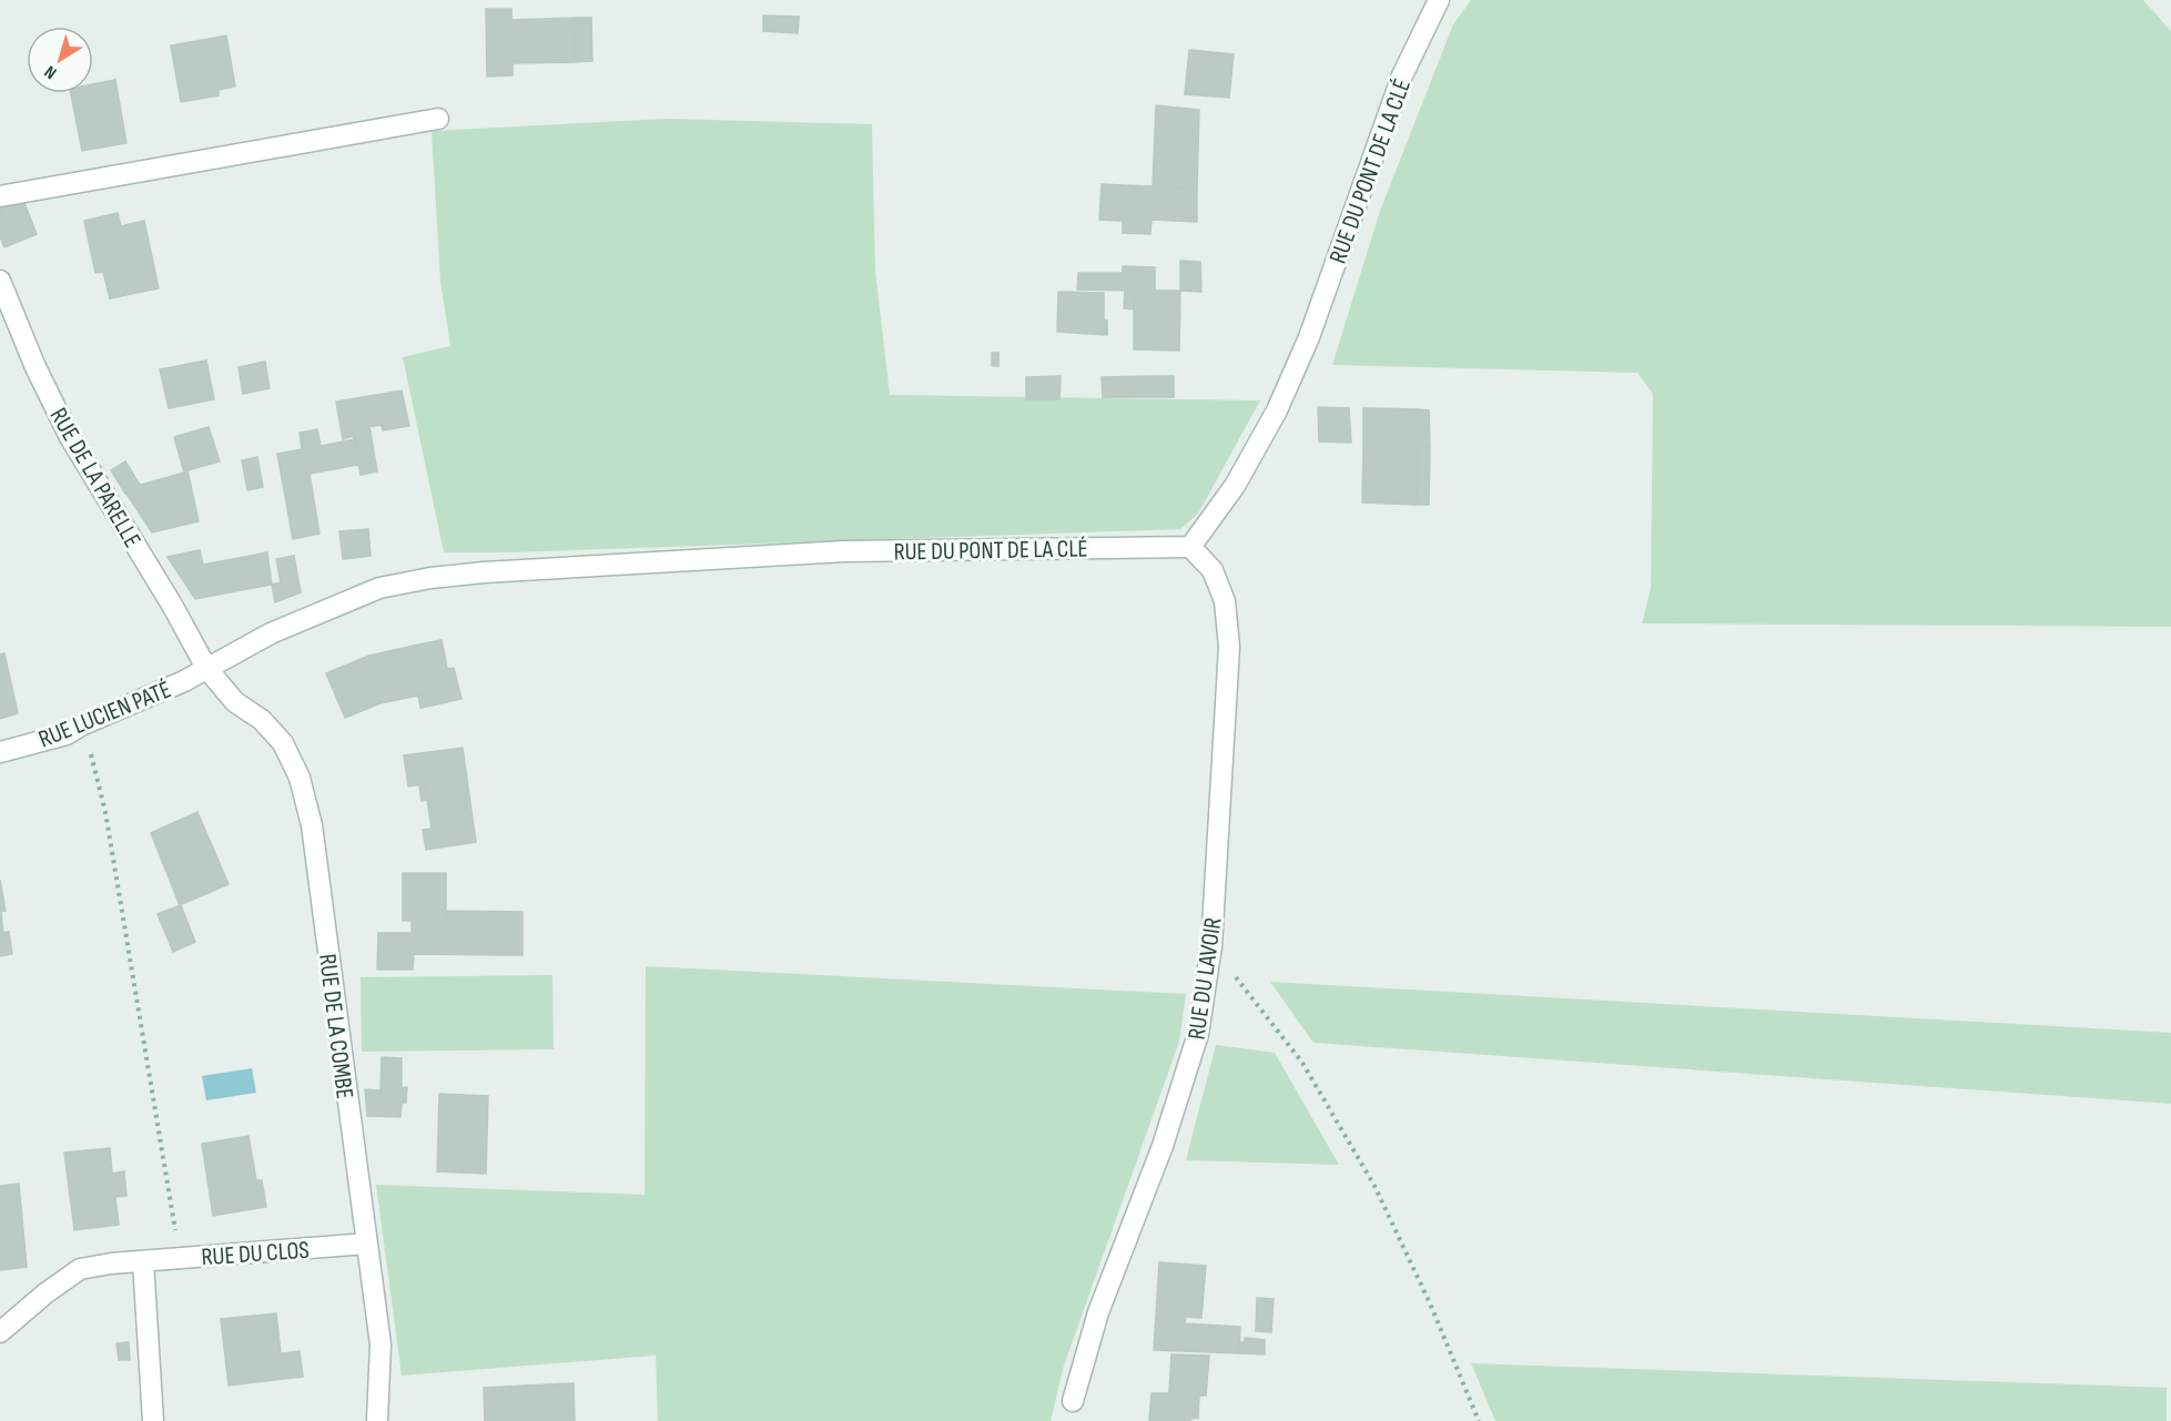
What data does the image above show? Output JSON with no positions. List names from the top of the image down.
{
  "streets": {
    "street": [
      "RUE DU PONT DE LA CLÉ",
      "RUE DE LA PARELLE",
      "RUE LUCIEN PATÉ",
      "RUE DU LAVOIR",
      "RUE DE LA COMBE",
      "RUE DU CLOS"
    ]
  },
  "crossings": [
    ["RUE DU PONT DE LA CLÉ", "RUE DE LA PARELLE"],
    ["RUE DU PONT DE LA CLÉ", "RUE LUCIEN PATÉ"],
    ["RUE DU PONT DE LA CLÉ", "RUE DU LAVOIR"],
    ["RUE DU PONT DE LA CLÉ", "RUE DE LA COMBE"],
    ["RUE DE LA PARELLE", "RUE LUCIEN PATÉ"],
    ["RUE DE LA PARELLE", "RUE DE LA COMBE"],
    ["RUE LUCIEN PATÉ", "RUE DE LA COMBE"],
    ["RUE DE LA COMBE", "RUE DU CLOS"]
  ],
  "north": "bottom left"
}
